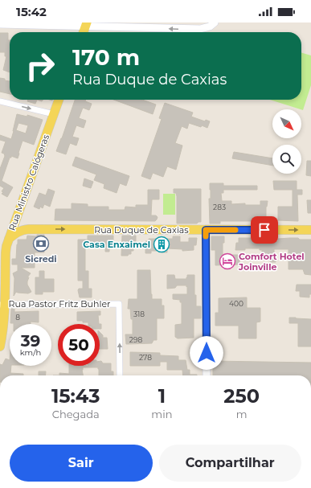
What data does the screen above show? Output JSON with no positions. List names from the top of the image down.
{
  "streets": {
    "main road": ["Rua Ministro Calógeras", "Rua Duque de Caxias"],
    "street": ["Rua Pastor Fritz Buhler"]
  },
  "crossings": [
    ["Rua Ministro Calógeras", "Rua Duque de Caxias"],
    ["Rua Ministro Calógeras", "Rua Pastor Fritz Buhler"]
  ],
  "one_way": ["Rua Duque de Caxias"],
  "places": {
    "bank": ["Sicredi"],
    "building": ["Casa Enxaimel"],
    "hotel": ["Comfort Hotel Joinville"]
  },
  "house_numbers": [
    "283",
    "400",
    "318",
    "8",
    "298",
    "278"
  ],
  "north": "bottom right",
  "page": {
    "status": "15:42",
    "turn": ["170 m", "Rua Duque de Caxias"],
    "speed": "39 km/h",
    "limit": "50",
    "eta": [
      "15:43",
      "Chegada",
      "1",
      "min",
      "250",
      "m"
    ],
    "buttons": ["Sair", "Compartilhar"]
  }
}
